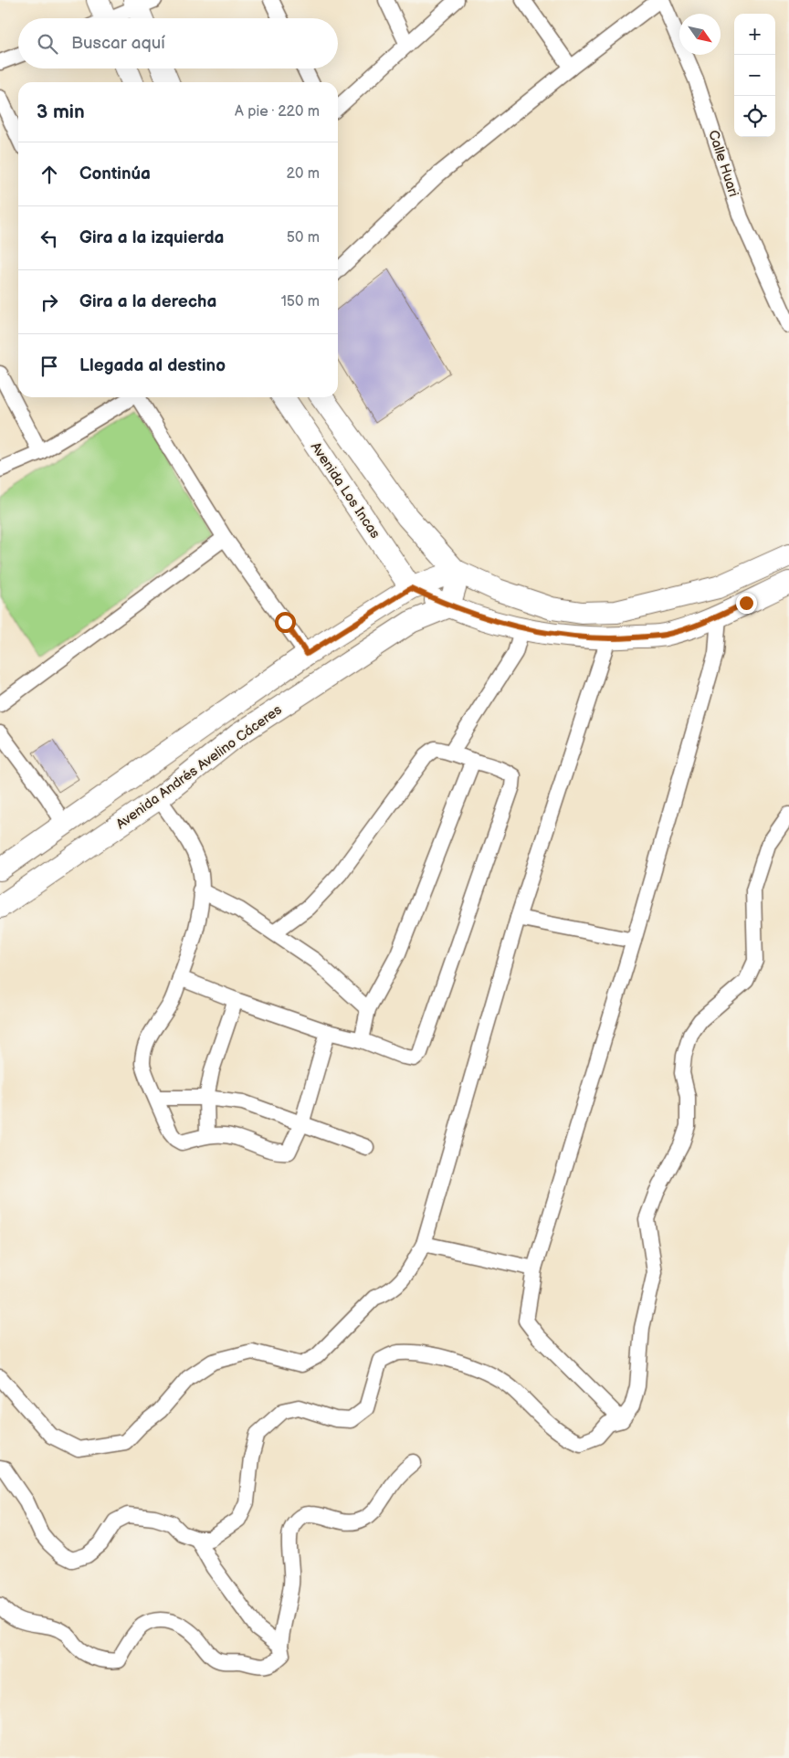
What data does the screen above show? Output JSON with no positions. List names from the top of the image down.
{
  "streets": {
    "main road": ["Avenida Los Incas", "Avenida Andrés Avelino Cáceres"],
    "street": ["Calle Huari"]
  },
  "north": "bottom right",
  "page": {
    "map_buttons": ["+", "−"],
    "search": "Buscar aquí",
    "heading": ["3 min", "A pie · 220 m"],
    "list": [
      ["Continúa", "20 m"],
      ["Gira a la izquierda", "50 m"],
      ["Gira a la derecha", "150 m"],
      "Llegada al destino"
    ]
  }
}
